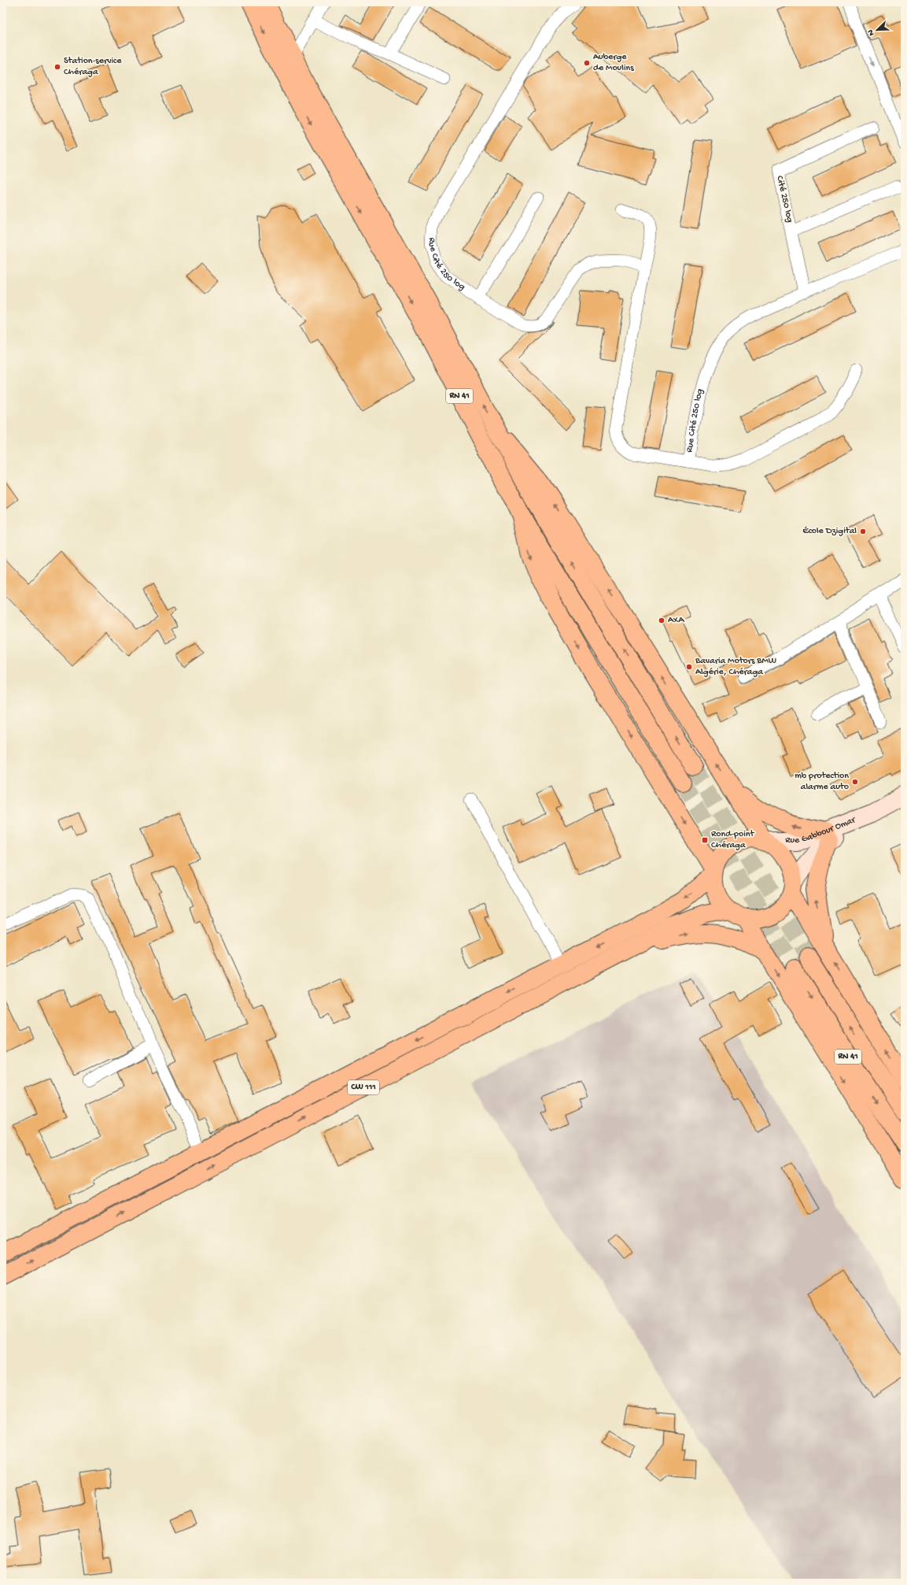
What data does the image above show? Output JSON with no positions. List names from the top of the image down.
{
  "streets": {
    "main road": ["RN 41", "Rue Gabbour Omar", "CW 111"],
    "street": ["Cité 250 log", "Rue Cité 250 log"]
  },
  "crossings": [
    ["Cité 250 log", "Rue Cité 250 log"],
    ["Rue Gabbour Omar", "CW 111"]
  ],
  "places": {
    "other": [
      "Auberge de Moulins",
      "Station-service Chéraga",
      "École Dzigital",
      "AXA",
      "Bavaria Motors BMW Algérie, Chéraga",
      "mb protection alarme auto"
    ],
    "transit": ["Rond-point Chéraga"]
  },
  "north": "bottom left"
}
